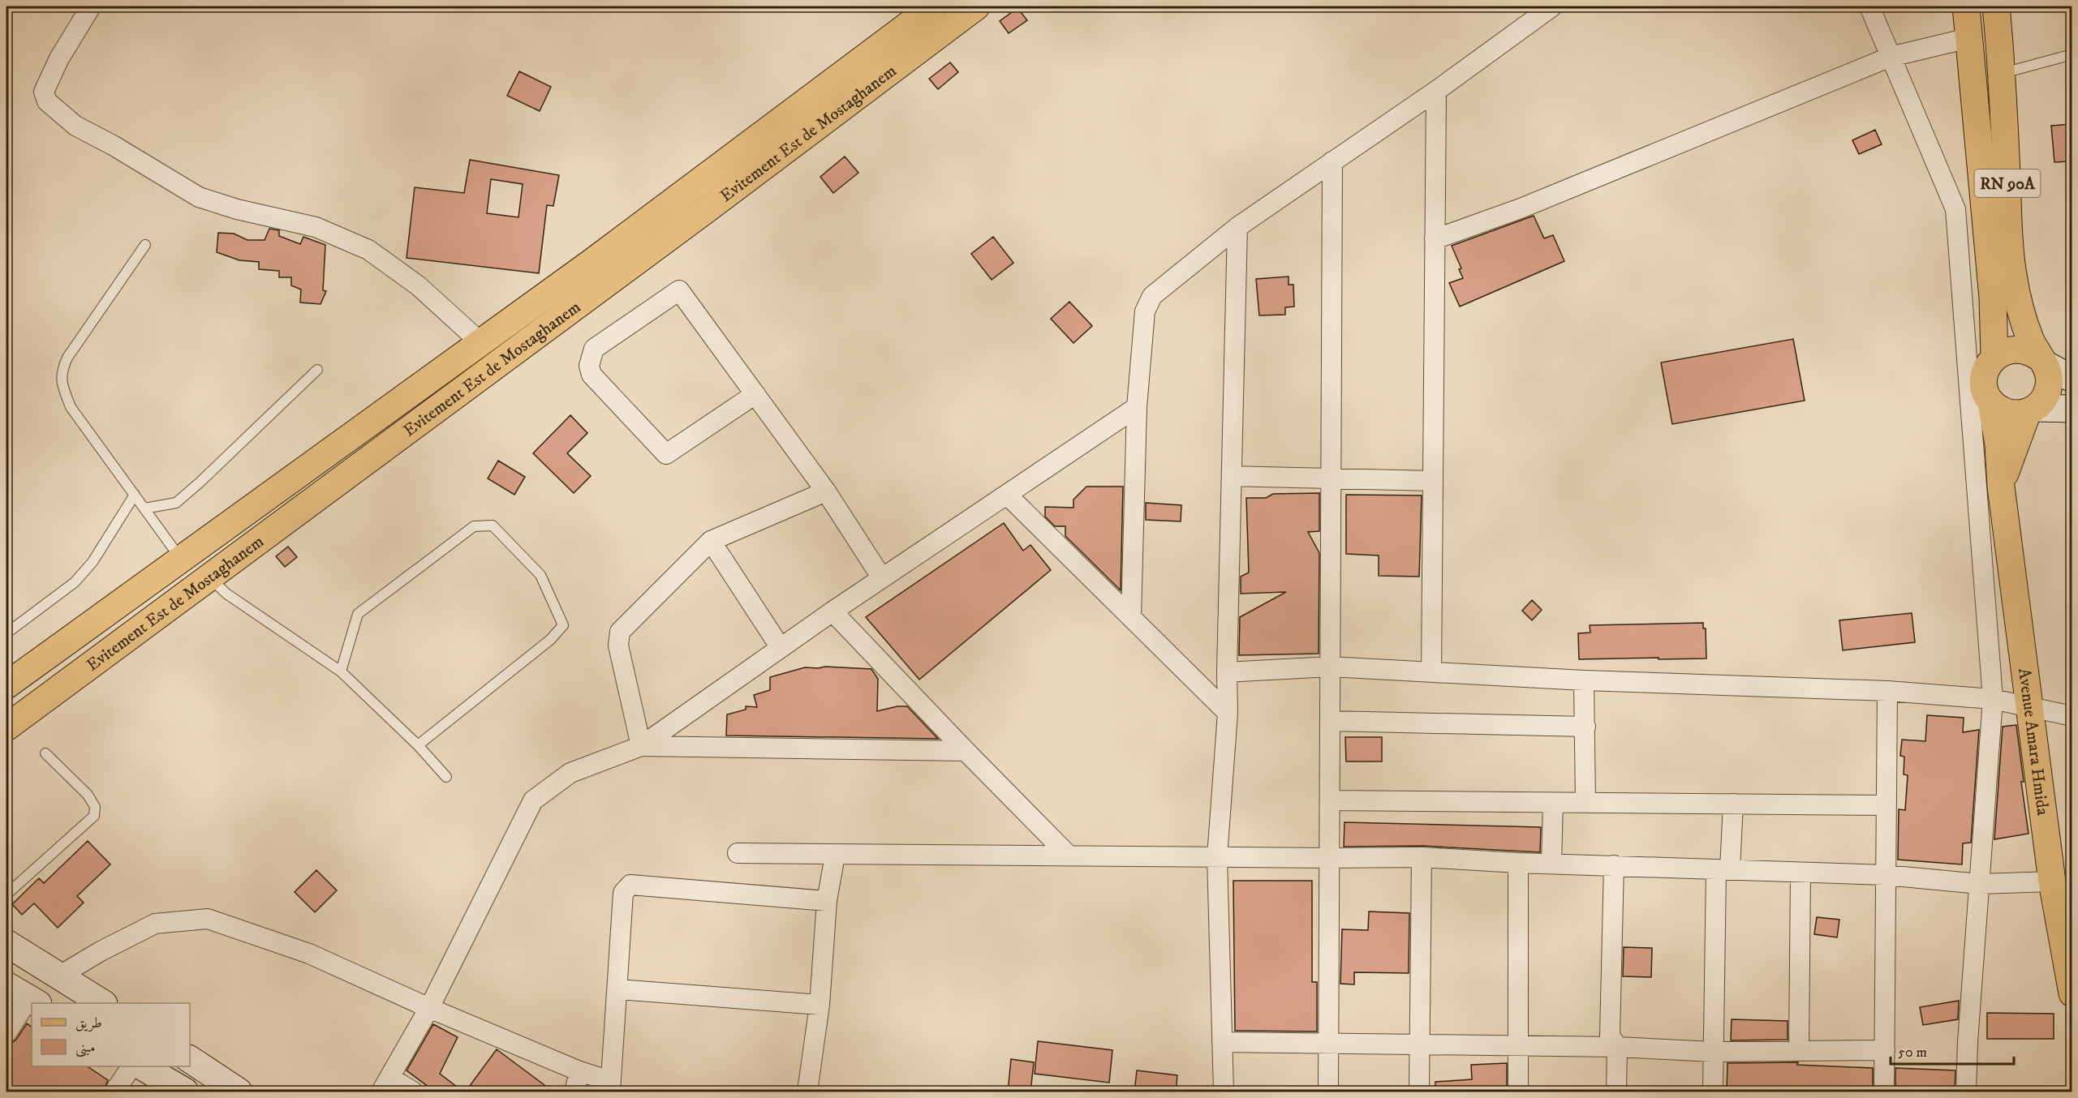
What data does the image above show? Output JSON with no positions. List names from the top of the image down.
{
  "streets": {
    "main road": ["Evitement Est de Mostaghanem", "RN 90A", "Avenue Amara Hmida"]
  },
  "crossings": [
    ["RN 90A", "Avenue Amara Hmida"]
  ],
  "legend": ["طريق", "مبنى"],
  "scale_bar": "50 m"
}
